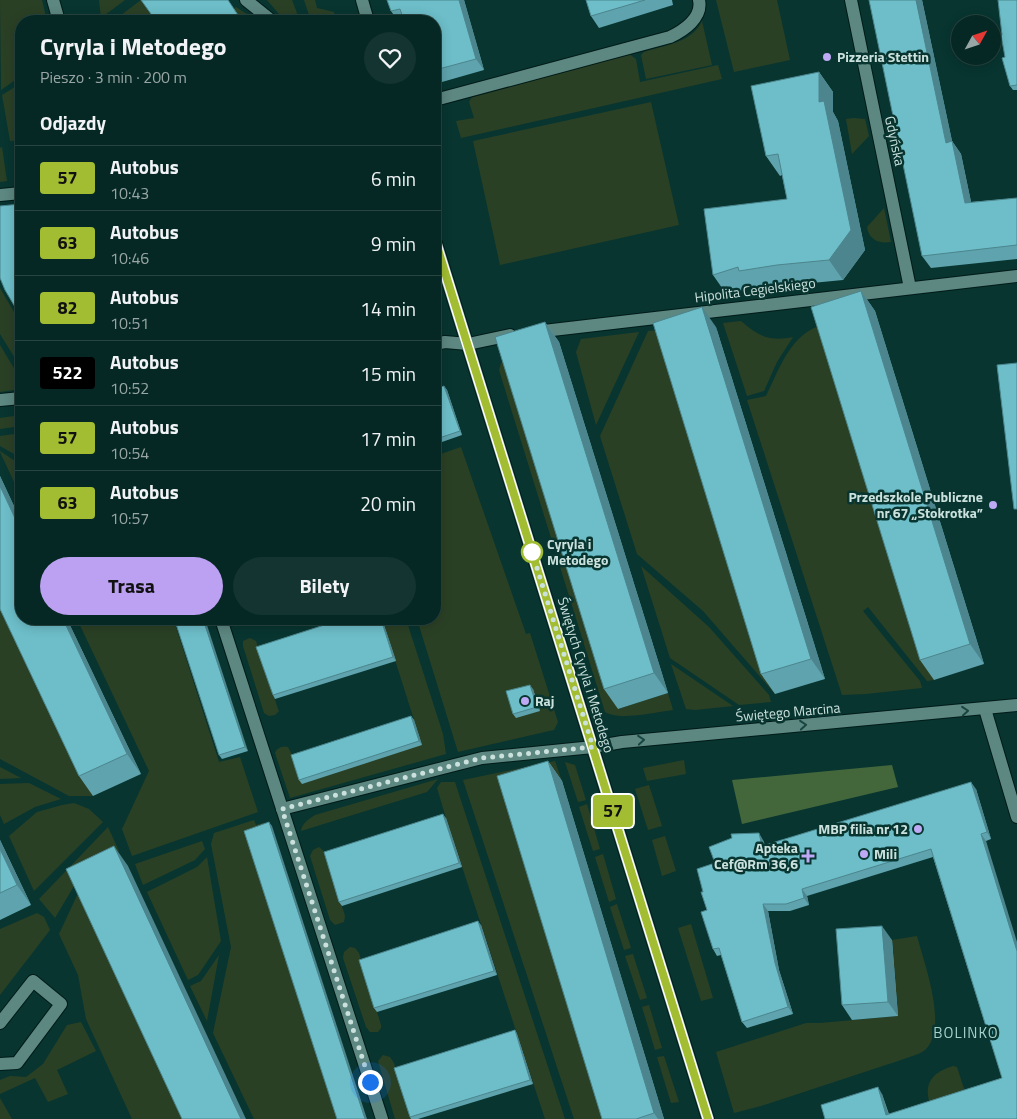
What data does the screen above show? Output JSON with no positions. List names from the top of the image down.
{
  "streets": {
    "street": [
      "Gdyńska",
      "Hipolita Cegielskiego",
      "Świętych Cyryla i Metodego",
      "Świętego Marcina"
    ]
  },
  "crossings": [
    ["Gdyńska", "Hipolita Cegielskiego"],
    ["Hipolita Cegielskiego", "Świętych Cyryla i Metodego"],
    ["Świętych Cyryla i Metodego", "Świętego Marcina"]
  ],
  "one_way": ["Świętego Marcina"],
  "districts": ["BOLINKO"],
  "places": {
    "other": [
      "Pizzeria Stettin",
      "Przedszkole Publiczne nr 67 „Stokrotka”",
      "Cyryla i Metodego",
      "Raj",
      "MBP filia nr 12",
      "Mili"
    ],
    "health": ["Apteka Cef@Rm 36,6"]
  },
  "lines": ["bus line 57"],
  "north": "top right",
  "page": {
    "on_map": "57",
    "heading": [
      ["Cyryla i Metodego", "Pieszo · 3 min · 200 m"],
      "Odjazdy"
    ],
    "list": [
      {
        "mark": "57",
        "name": "Autobus",
        "note": "10:43",
        "value": "6 min"
      },
      {
        "mark": "63",
        "name": "Autobus",
        "note": "10:46",
        "value": "9 min"
      },
      {
        "mark": "82",
        "name": "Autobus",
        "note": "10:51",
        "value": "14 min"
      },
      {
        "mark": "522",
        "name": "Autobus",
        "note": "10:52",
        "value": "15 min"
      },
      {
        "mark": "57",
        "name": "Autobus",
        "note": "10:54",
        "value": "17 min"
      },
      {
        "mark": "63",
        "name": "Autobus",
        "note": "10:57",
        "value": "20 min"
      }
    ],
    "buttons": ["Trasa", "Bilety"]
  }
}
